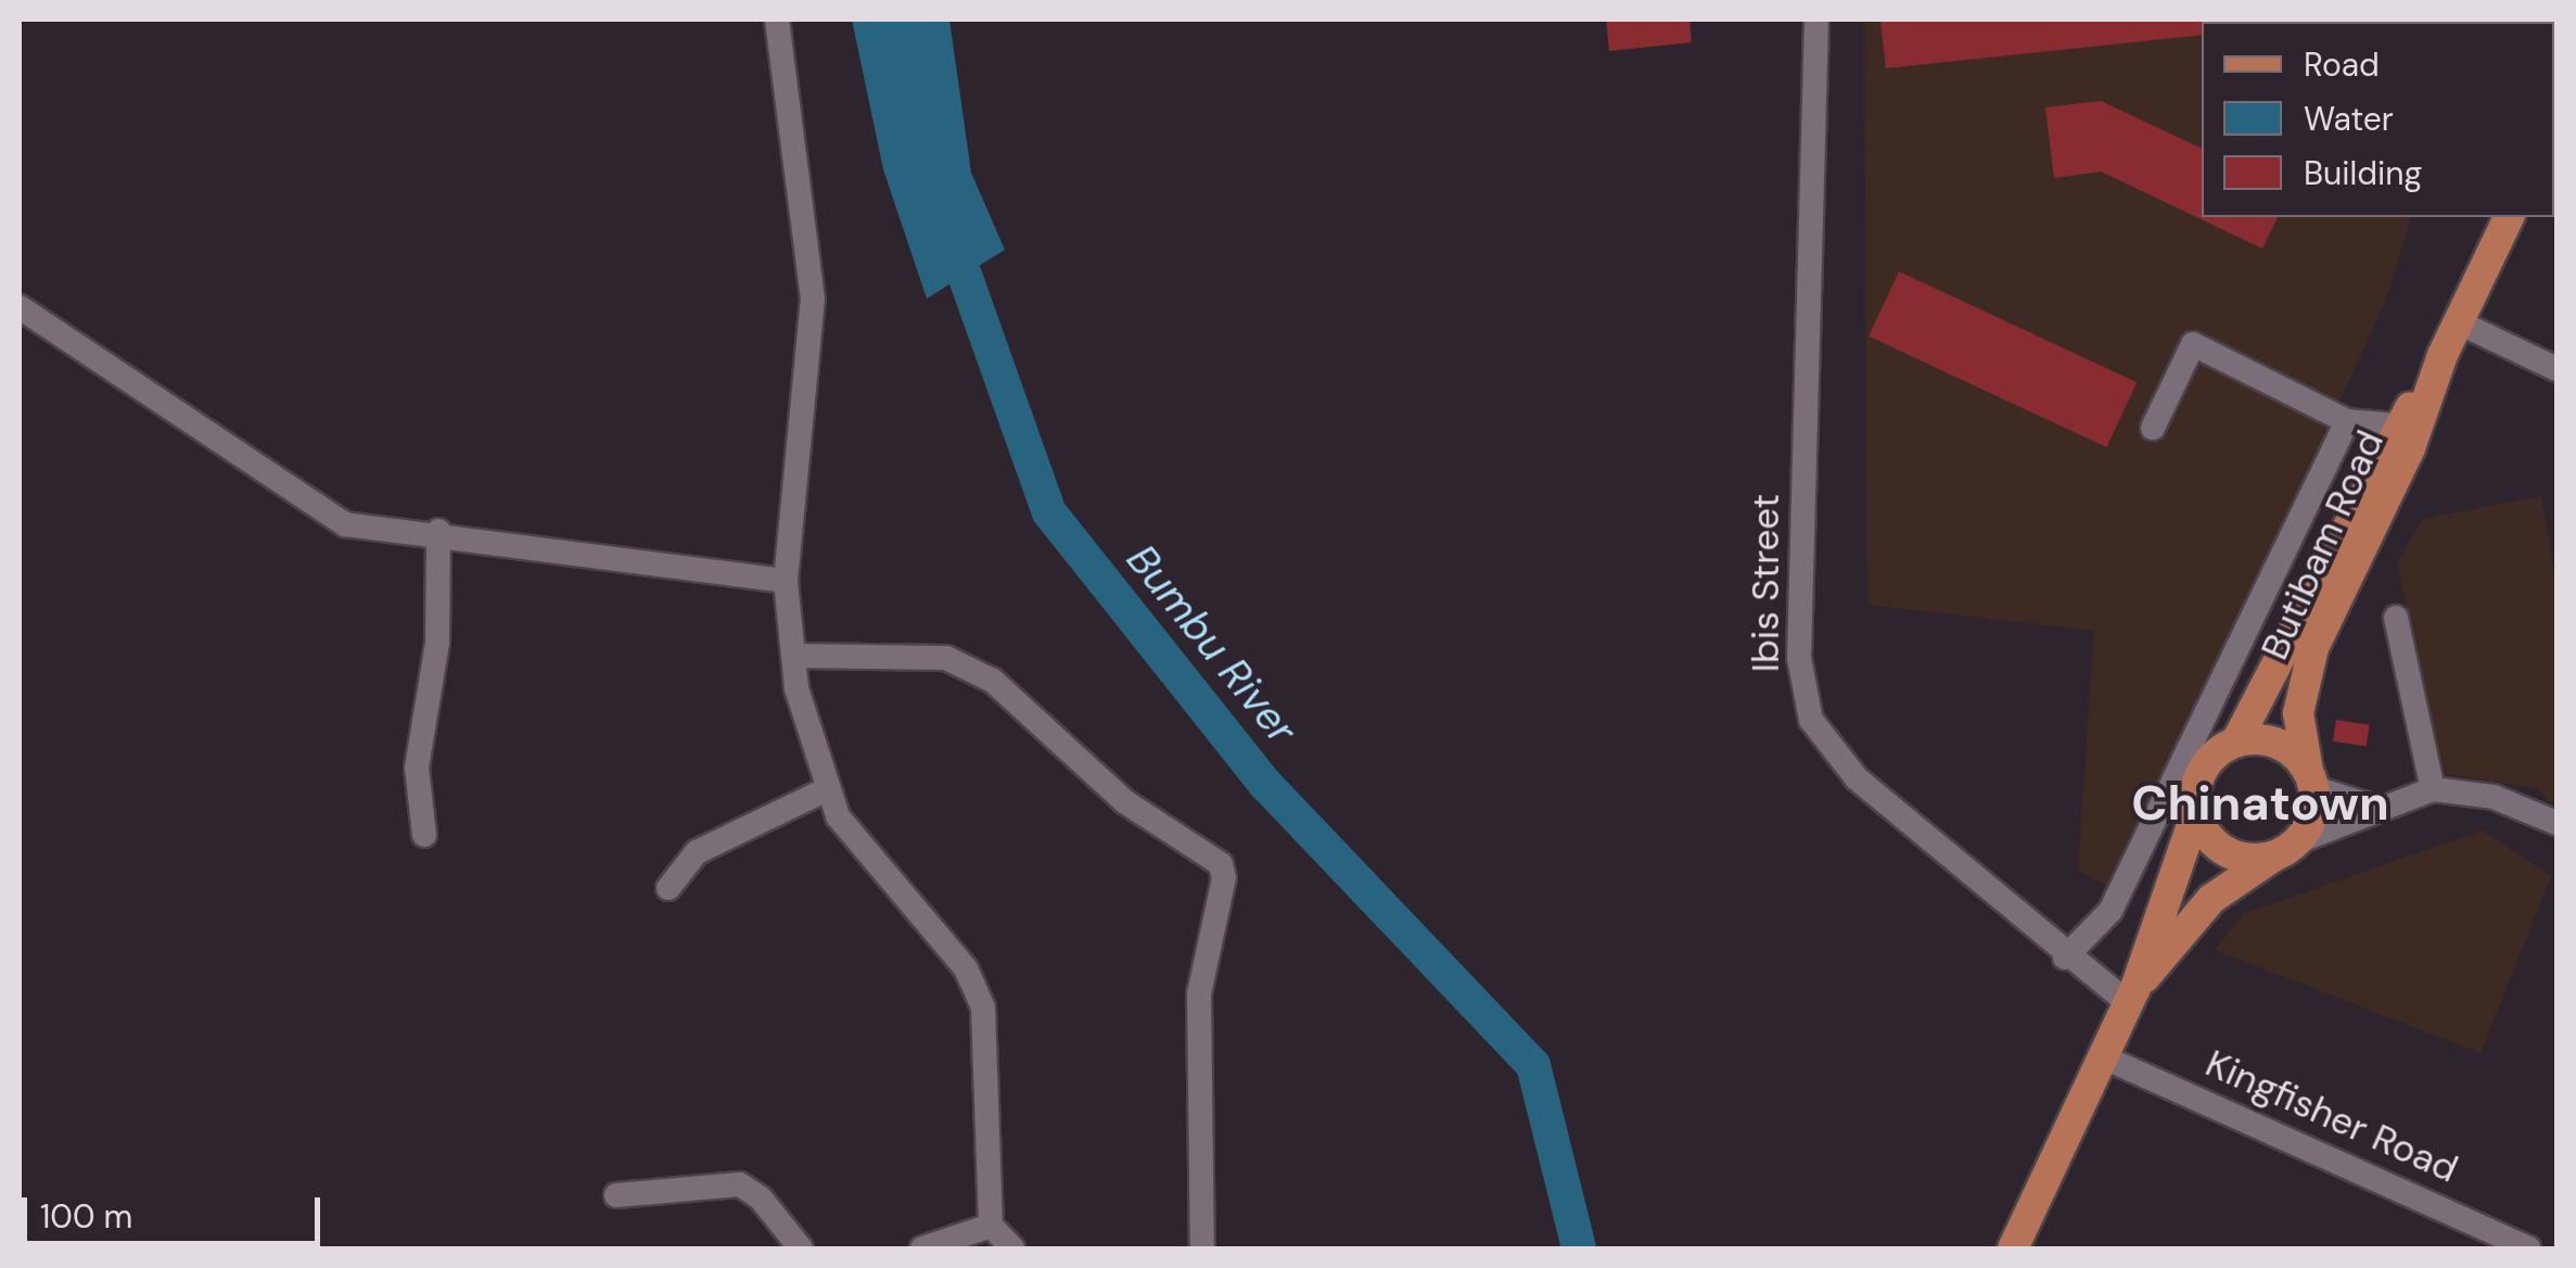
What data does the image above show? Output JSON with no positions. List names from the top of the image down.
{
  "streets": {
    "main road": ["Butibam Road"],
    "street": ["Ibis Street", "Kingfisher Road"]
  },
  "districts": ["Chinatown"],
  "water": ["Bumbu River"],
  "legend": ["Road", "Water", "Building"],
  "scale_bar": "100 m"
}
